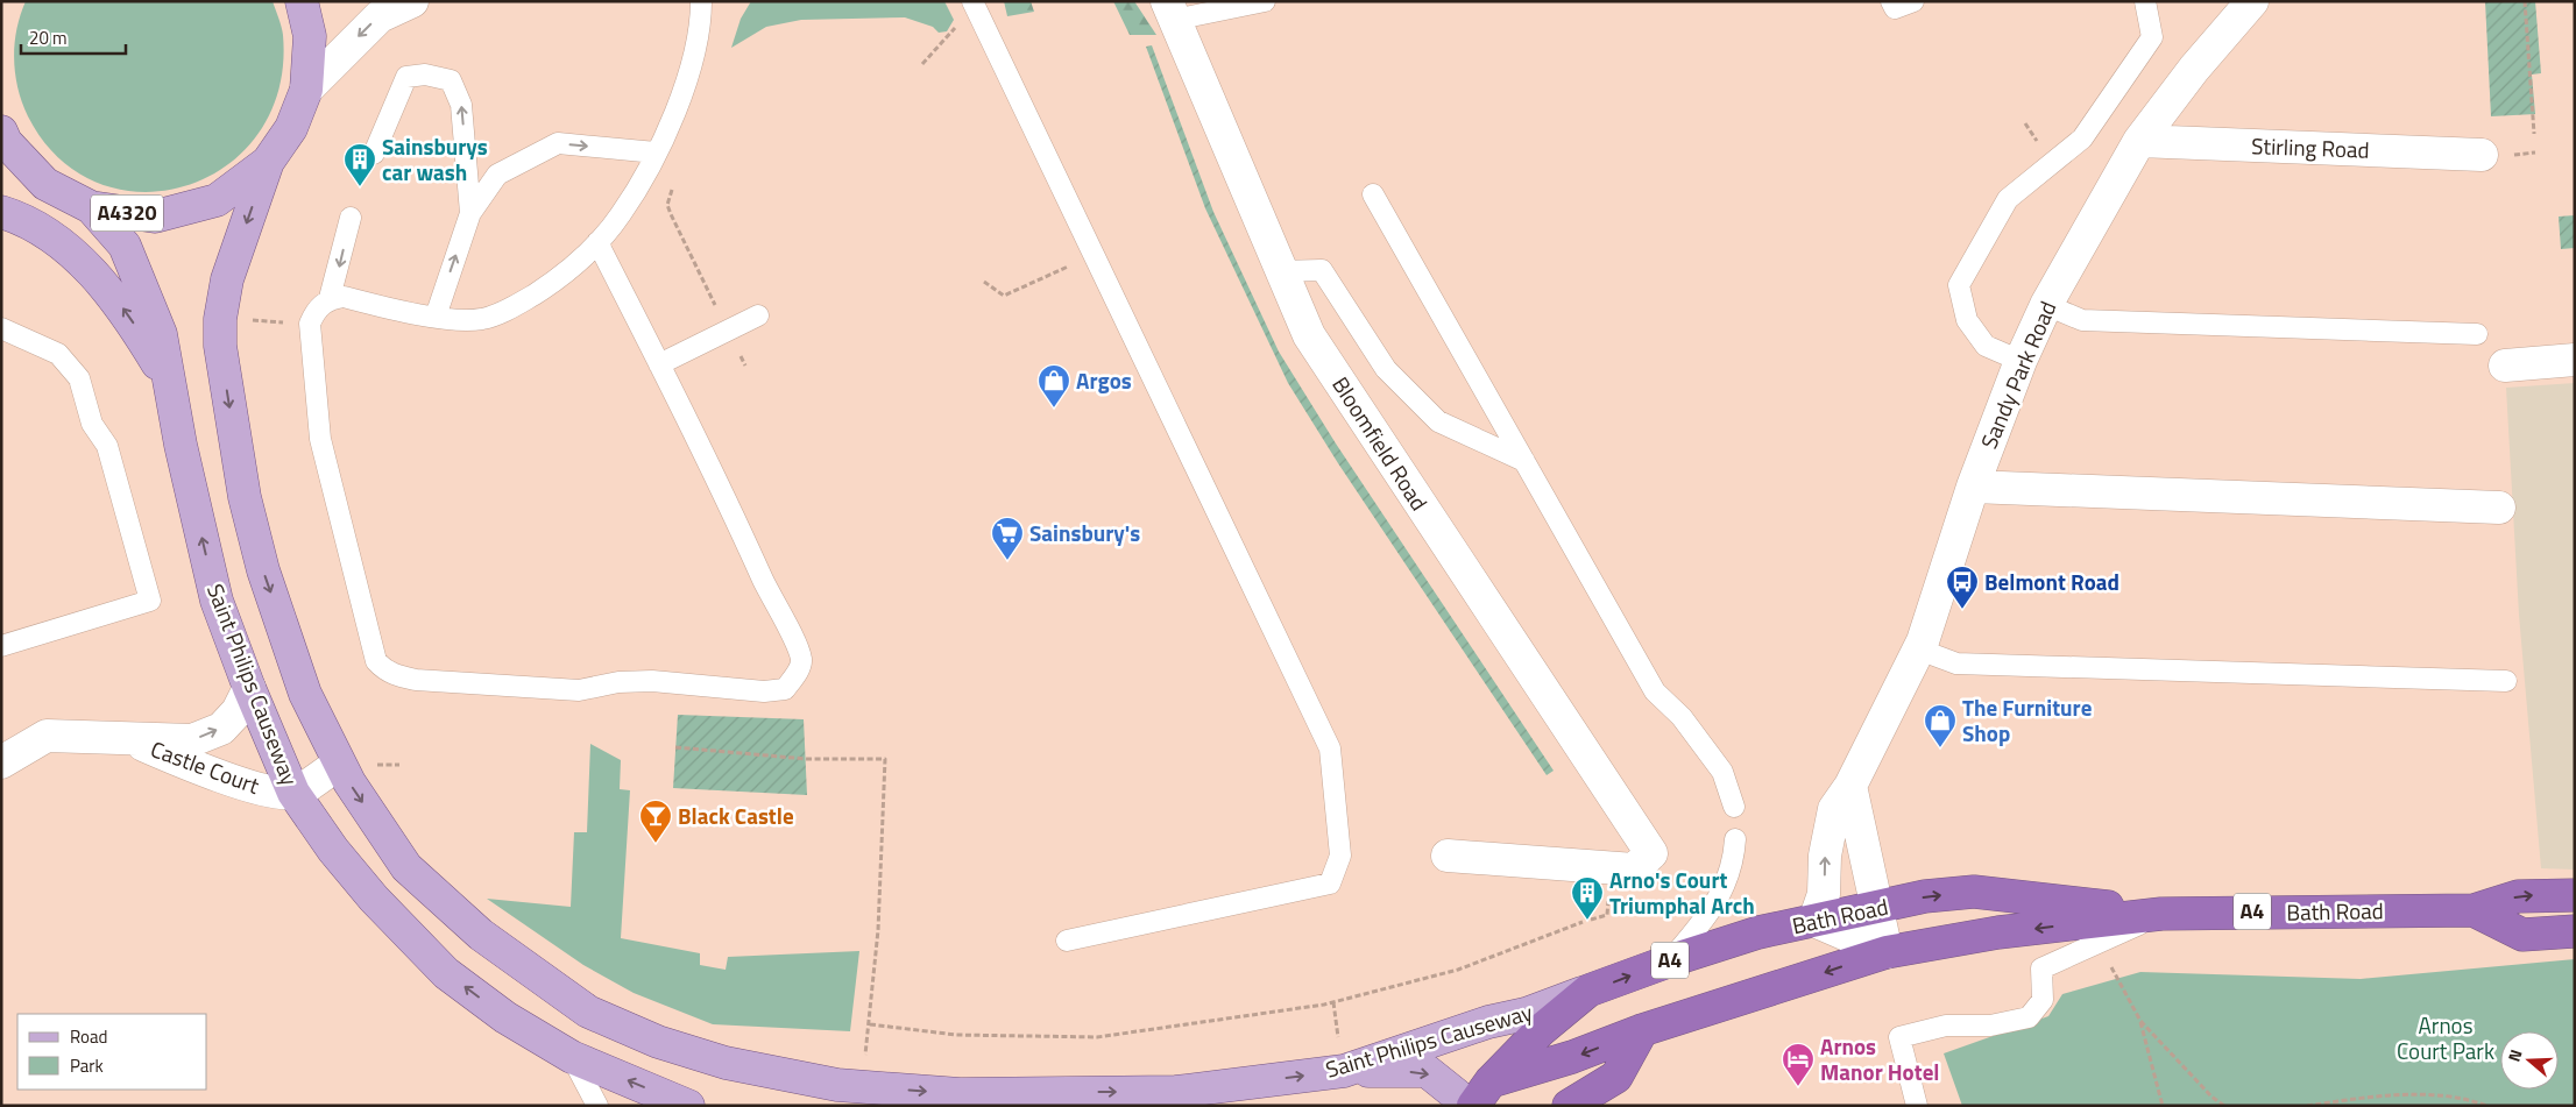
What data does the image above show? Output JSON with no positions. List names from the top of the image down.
{
  "streets": {
    "highway": ["A4", "Bath Road"],
    "main road": ["A4320", "Saint Philips Causeway"],
    "street": [
      "Stirling Road",
      "Sandy Park Road",
      "Bloomfield Road",
      "Castle Court"
    ]
  },
  "crossings": [
    ["Stirling Road", "Sandy Park Road"],
    ["A4320", "Saint Philips Causeway"],
    ["Sandy Park Road", "Bath Road"],
    ["Saint Philips Causeway", "Castle Court"],
    ["Saint Philips Causeway", "Bath Road"]
  ],
  "parks": ["Arnos Court Park"],
  "places": {
    "building": ["Sainsburys car wash", "Arno's Court Triumphal Arch"],
    "shop": ["Argos", "The Furniture Shop"],
    "supermarket": ["Sainsbury's"],
    "bus stop": ["Belmont Road"],
    "bar": ["Black Castle"],
    "hotel": ["Arnos Manor Hotel"]
  },
  "legend": ["Road", "Park"],
  "scale_bar": "20 m",
  "north": "left"
}
